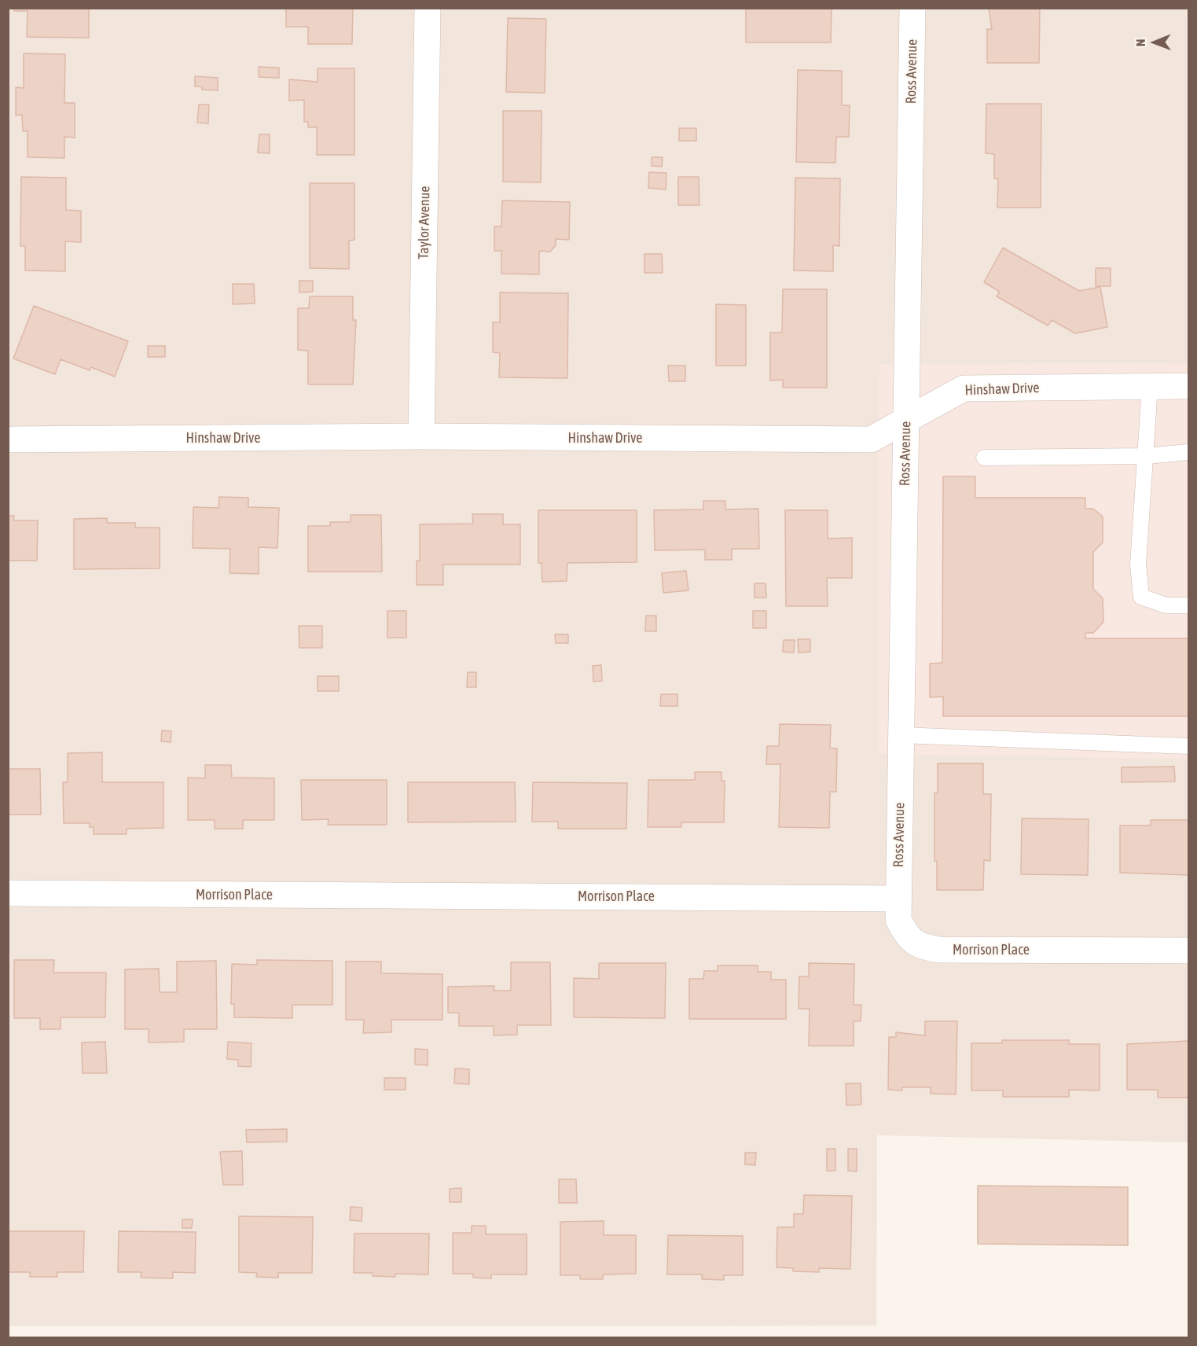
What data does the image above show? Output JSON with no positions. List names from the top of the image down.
{
  "streets": {
    "street": [
      "Ross Avenue",
      "Taylor Avenue",
      "Hinshaw Drive",
      "Morrison Place"
    ]
  },
  "crossings": [
    ["Ross Avenue", "Hinshaw Drive"],
    ["Ross Avenue", "Morrison Place"],
    ["Taylor Avenue", "Hinshaw Drive"]
  ],
  "north": "left"
}
